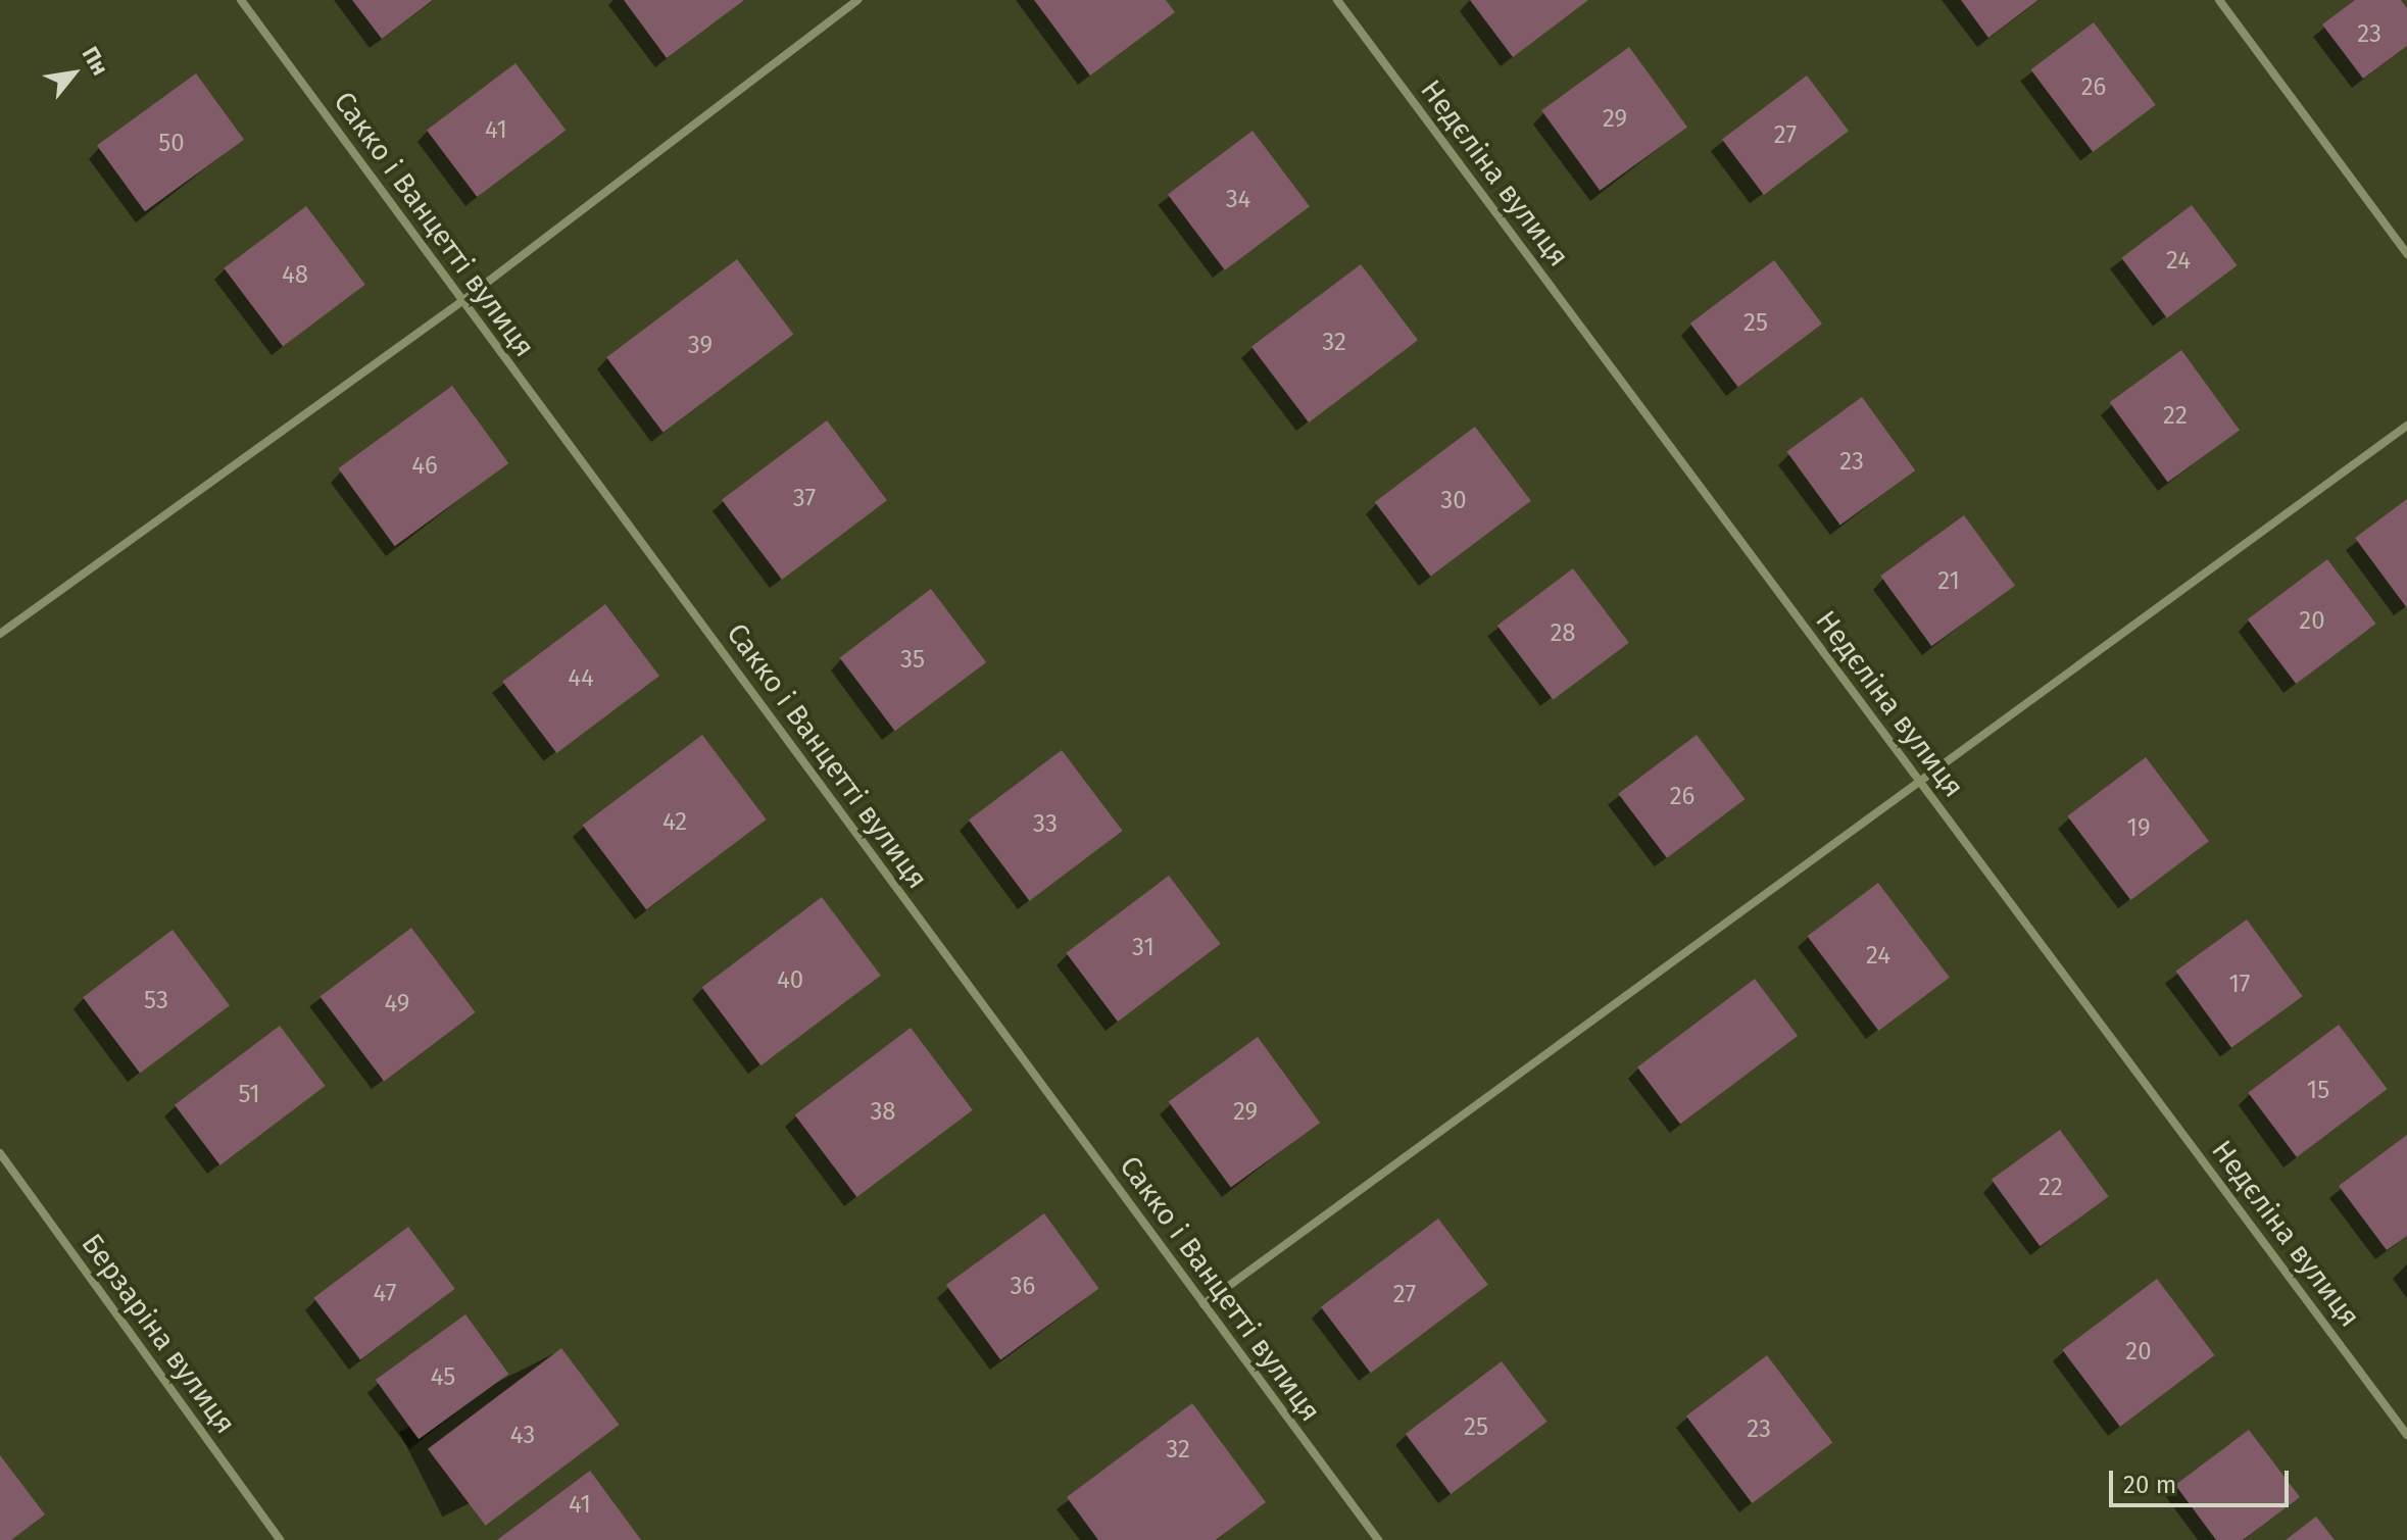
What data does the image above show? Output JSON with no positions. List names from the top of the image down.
{
  "streets": {
    "street": ["Недєліна вулиця", "Сакко і Ванцетті вулиця", "Берзаріна вулиця"]
  },
  "house_numbers": [
    "23",
    "26",
    "29",
    "41",
    "27",
    "50",
    "34",
    "24",
    "48",
    "25",
    "32",
    "39",
    "22",
    "23",
    "46",
    "37",
    "30",
    "21",
    "20",
    "28",
    "35",
    "44",
    "26",
    "42",
    "33",
    "19",
    "31",
    "24",
    "40",
    "17",
    "53",
    "49",
    "15",
    "51",
    "38",
    "29",
    "22",
    "36",
    "47",
    "27",
    "20",
    "45",
    "25",
    "23",
    "43",
    "32",
    "41"
  ],
  "scale_bar": "20 m",
  "north": "top right"
}
